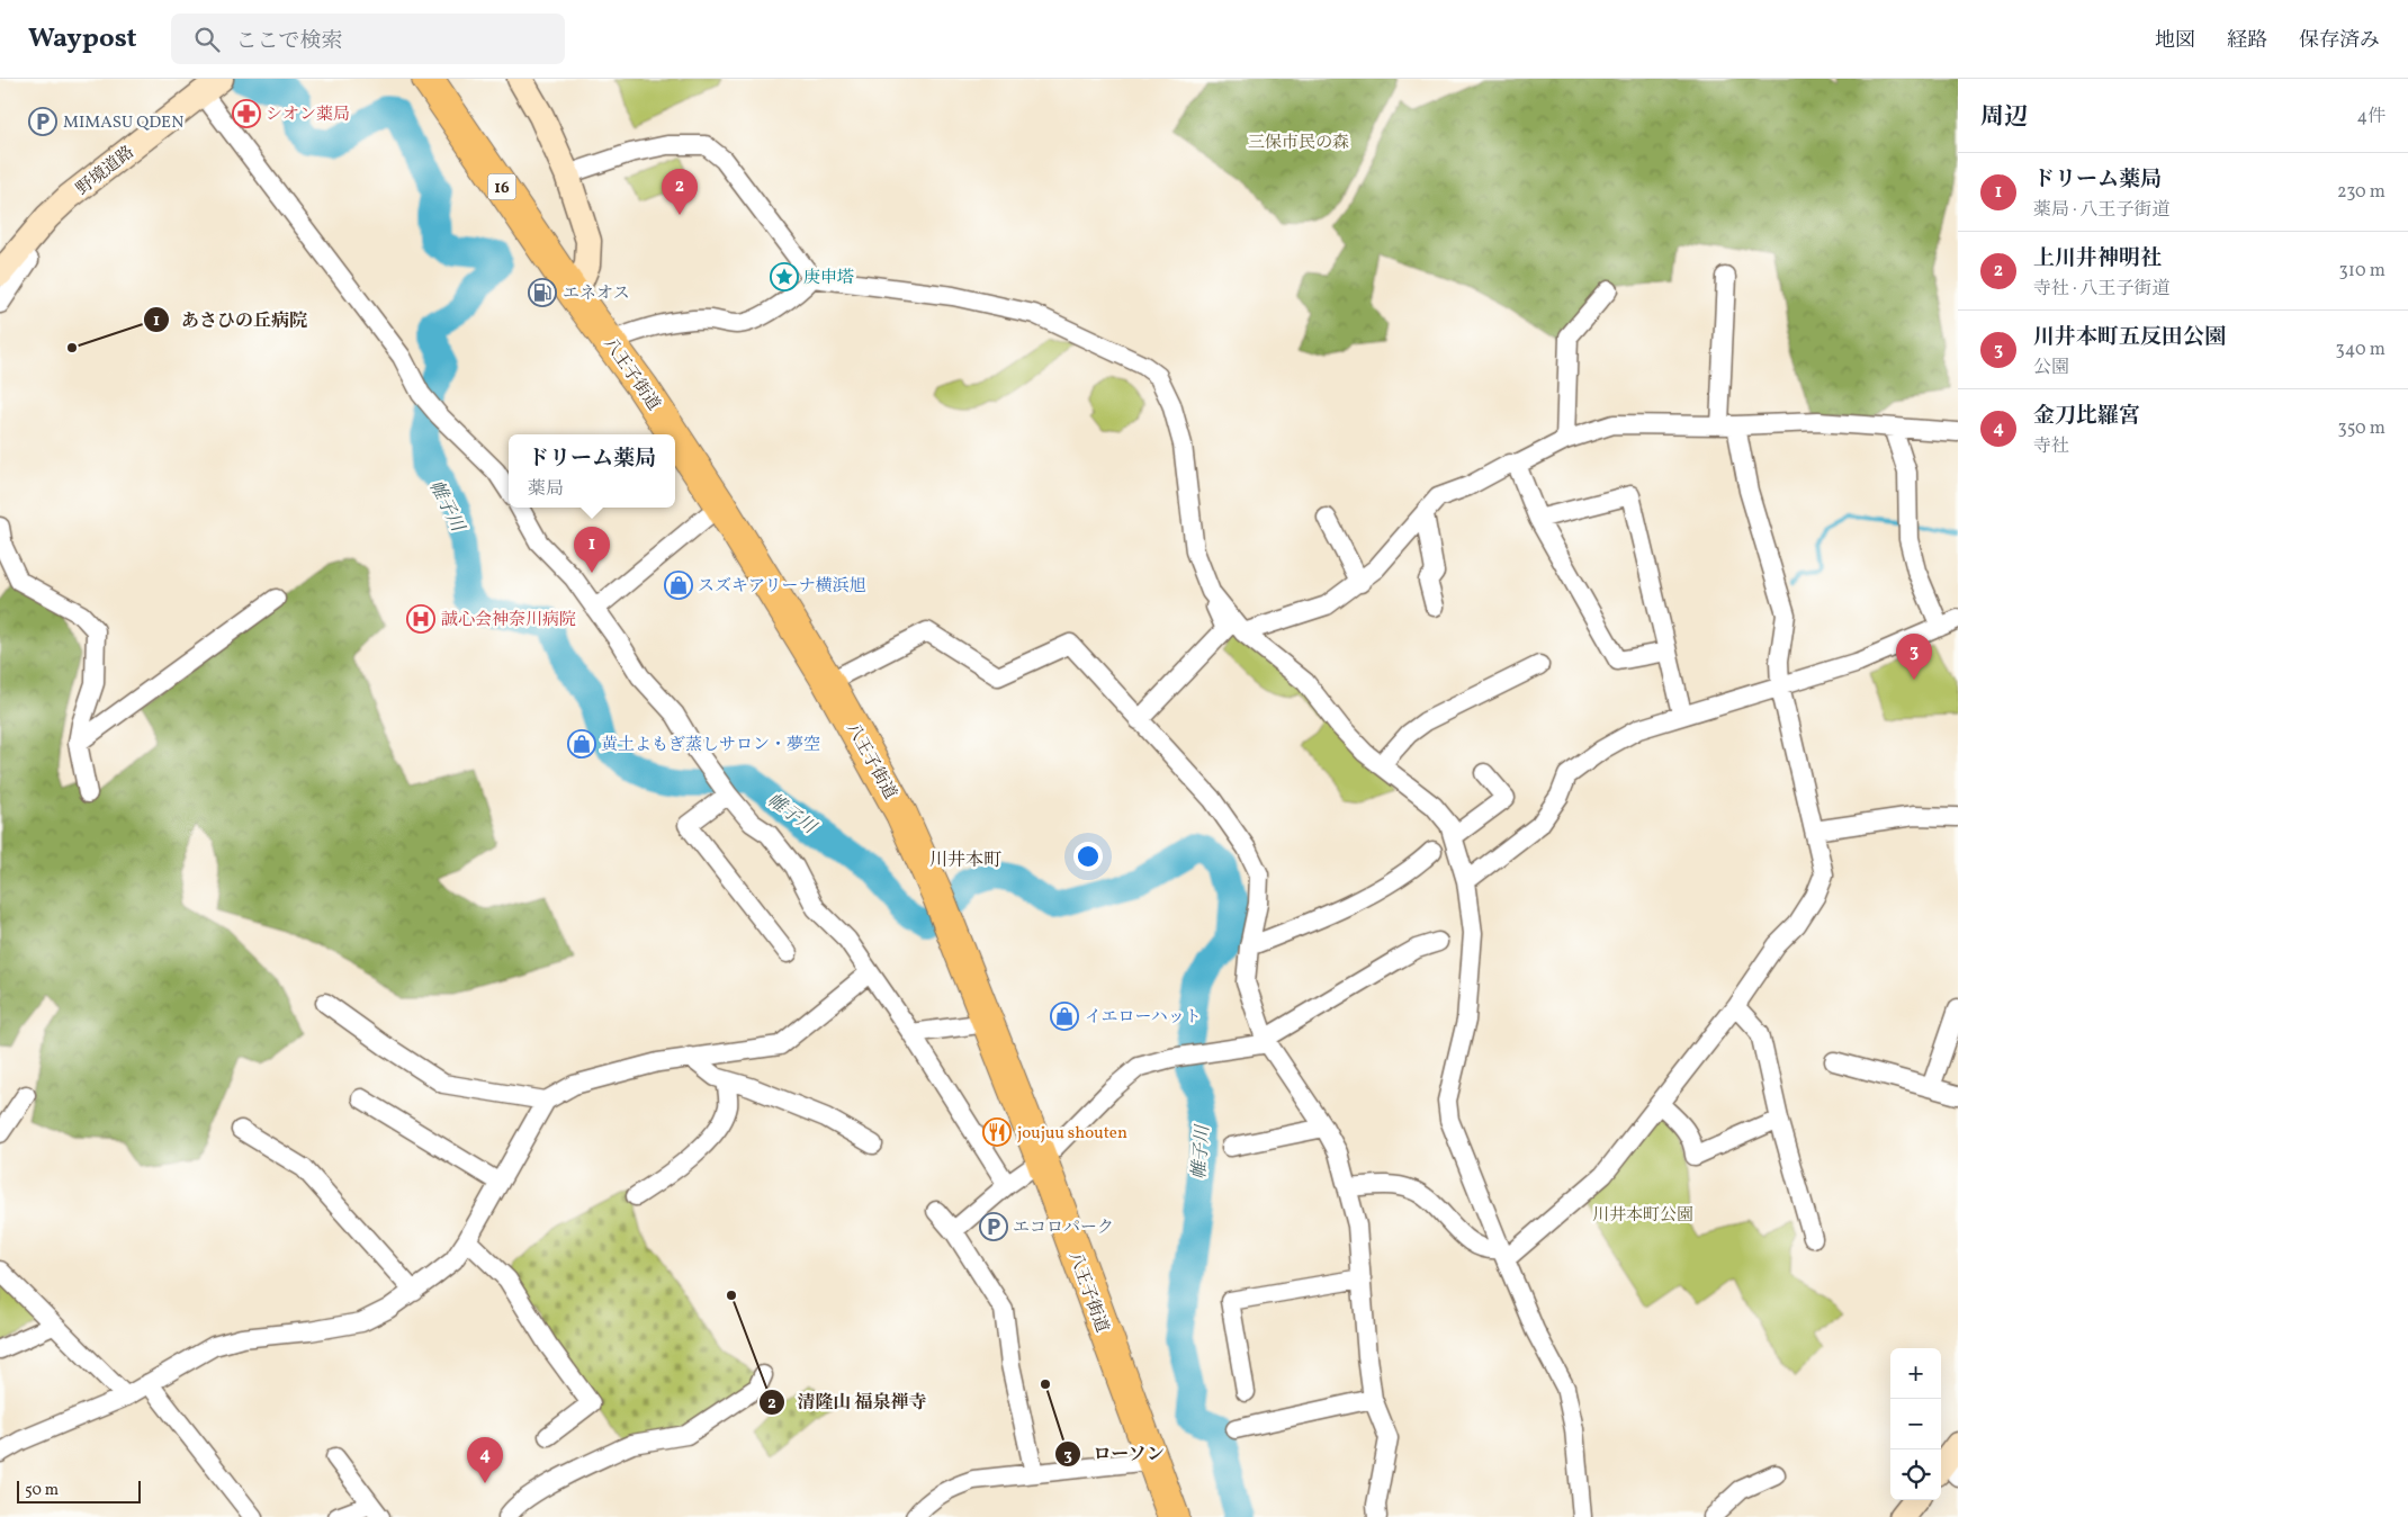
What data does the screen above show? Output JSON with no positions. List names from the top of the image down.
{
  "streets": {
    "highway": ["16", "八王子街道"],
    "street": ["野境道路"]
  },
  "districts": ["川井本町"],
  "water": ["帷子川"],
  "parks": ["三保市民の森", "川井本町公園"],
  "places": {
    "pharmacy": ["シオン薬局"],
    "parking": ["MIMASU QDEN", "エコロパーク"],
    "place": ["庚申塔"],
    "fuel station": ["エネオス"],
    "other": ["あさひの丘病院", "清隆山 福泉禅寺", "ローソン"],
    "shop": ["スズキアリーナ横浜旭", "黄土よもぎ蒸しサロン・夢空", "イエローハット"],
    "hospital": ["誠心会神奈川病院"],
    "restaurant": ["joujuu shouten"]
  },
  "scale_bar": "50 m",
  "page": {
    "header": "Waypost",
    "search": "ここで検索",
    "nav": ["地図", "経路", "保存済み"],
    "heading": ["周辺", "4件"],
    "list": [
      {
        "mark": "1",
        "name": "ドリーム薬局",
        "note": "薬局 · 八王子街道",
        "value": "230 m"
      },
      {
        "mark": "2",
        "name": "上川井神明社",
        "note": "寺社 · 八王子街道",
        "value": "310 m"
      },
      {
        "mark": "3",
        "name": "川井本町五反田公園",
        "note": "公園",
        "value": "340 m"
      },
      {
        "mark": "4",
        "name": "金刀比羅宮",
        "note": "寺社",
        "value": "350 m"
      }
    ],
    "pins": [
      "2",
      "1",
      "3",
      "4"
    ],
    "popup": ["ドリーム薬局", "薬局"],
    "map_buttons": ["+", "−"],
    "scale": "50 m"
  }
}
